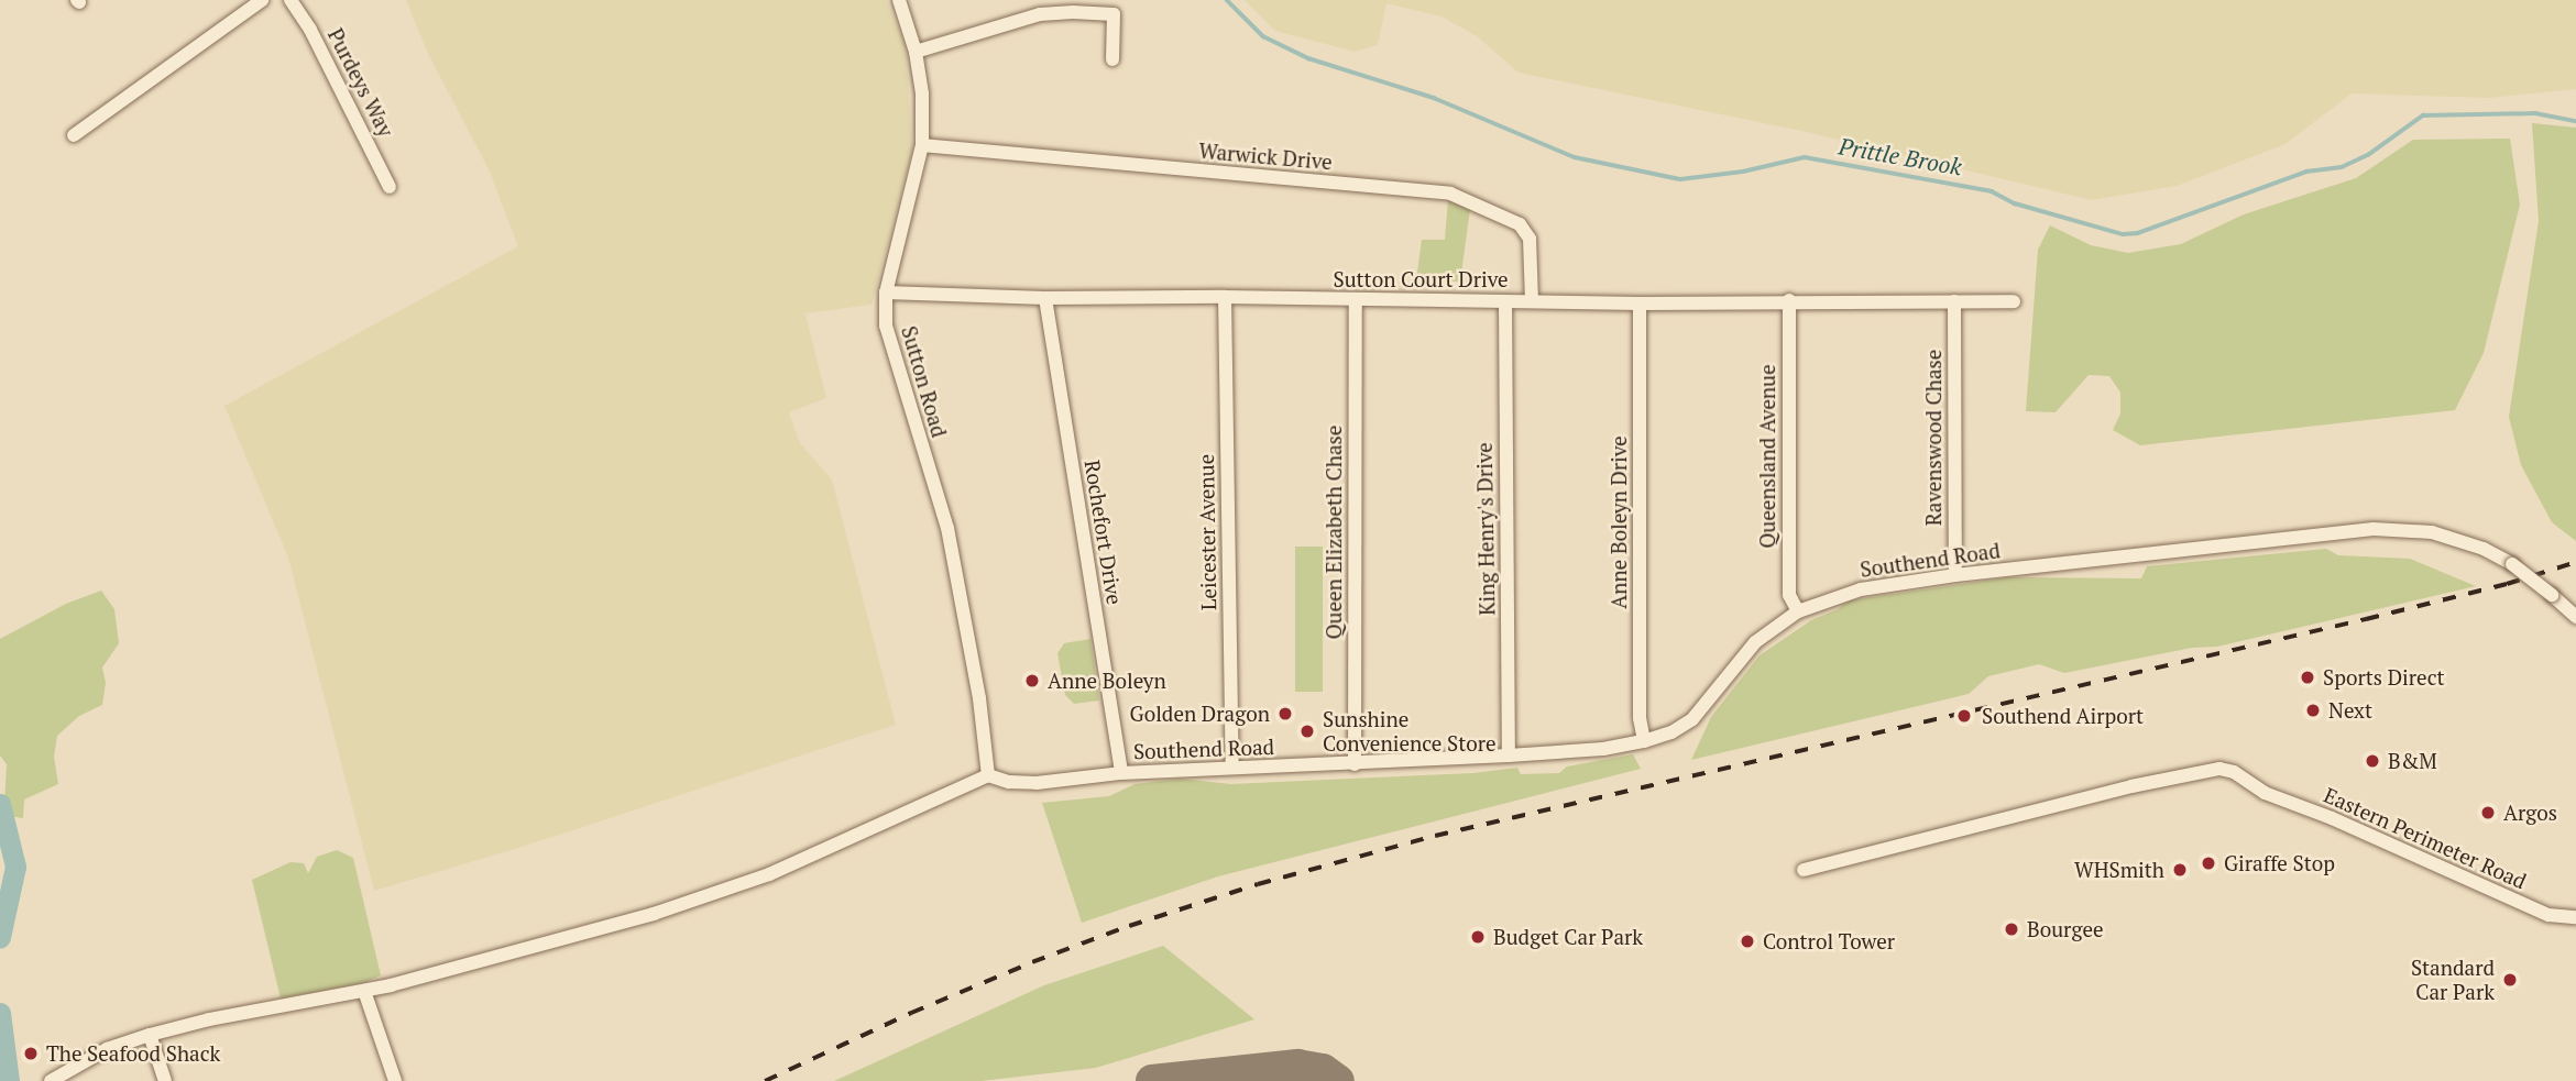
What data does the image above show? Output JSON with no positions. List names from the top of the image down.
{
  "streets": {
    "street": [
      "Purdeys Way",
      "Warwick Drive",
      "Sutton Court Drive",
      "Sutton Road",
      "Ravenswood Chase",
      "Queensland Avenue",
      "Anne Boleyn Drive",
      "King Henry's Drive",
      "Rochefort Drive",
      "Leicester Avenue",
      "Queen Elizabeth Chase",
      "Southend Road",
      "Eastern Perimeter Road"
    ]
  },
  "crossings": [
    ["Warwick Drive", "Sutton Court Drive"],
    ["Warwick Drive", "Sutton Road"],
    ["Sutton Court Drive", "Sutton Road"],
    ["Sutton Court Drive", "Ravenswood Chase"],
    ["Sutton Court Drive", "Queensland Avenue"],
    ["Sutton Court Drive", "Anne Boleyn Drive"],
    ["Sutton Court Drive", "King Henry's Drive"],
    ["Sutton Court Drive", "Rochefort Drive"],
    ["Sutton Court Drive", "Leicester Avenue"],
    ["Sutton Court Drive", "Queen Elizabeth Chase"],
    ["Sutton Road", "Southend Road"],
    ["Ravenswood Chase", "Southend Road"],
    ["Queensland Avenue", "Southend Road"],
    ["Anne Boleyn Drive", "Southend Road"],
    ["King Henry's Drive", "Southend Road"],
    ["Rochefort Drive", "Southend Road"],
    ["Leicester Avenue", "Southend Road"],
    ["Queen Elizabeth Chase", "Southend Road"]
  ],
  "water": ["Prittle Brook"],
  "places": [
    "Sports Direct",
    "Anne Boleyn",
    "Next",
    "Golden Dragon",
    "Southend Airport",
    "Sunshine Convenience Store",
    "B&M",
    "Argos",
    "Giraffe Stop",
    "WHSmith",
    "Bourgee",
    "Budget Car Park",
    "Control Tower",
    "Standard Car Park",
    "The Seafood Shack"
  ]
}
